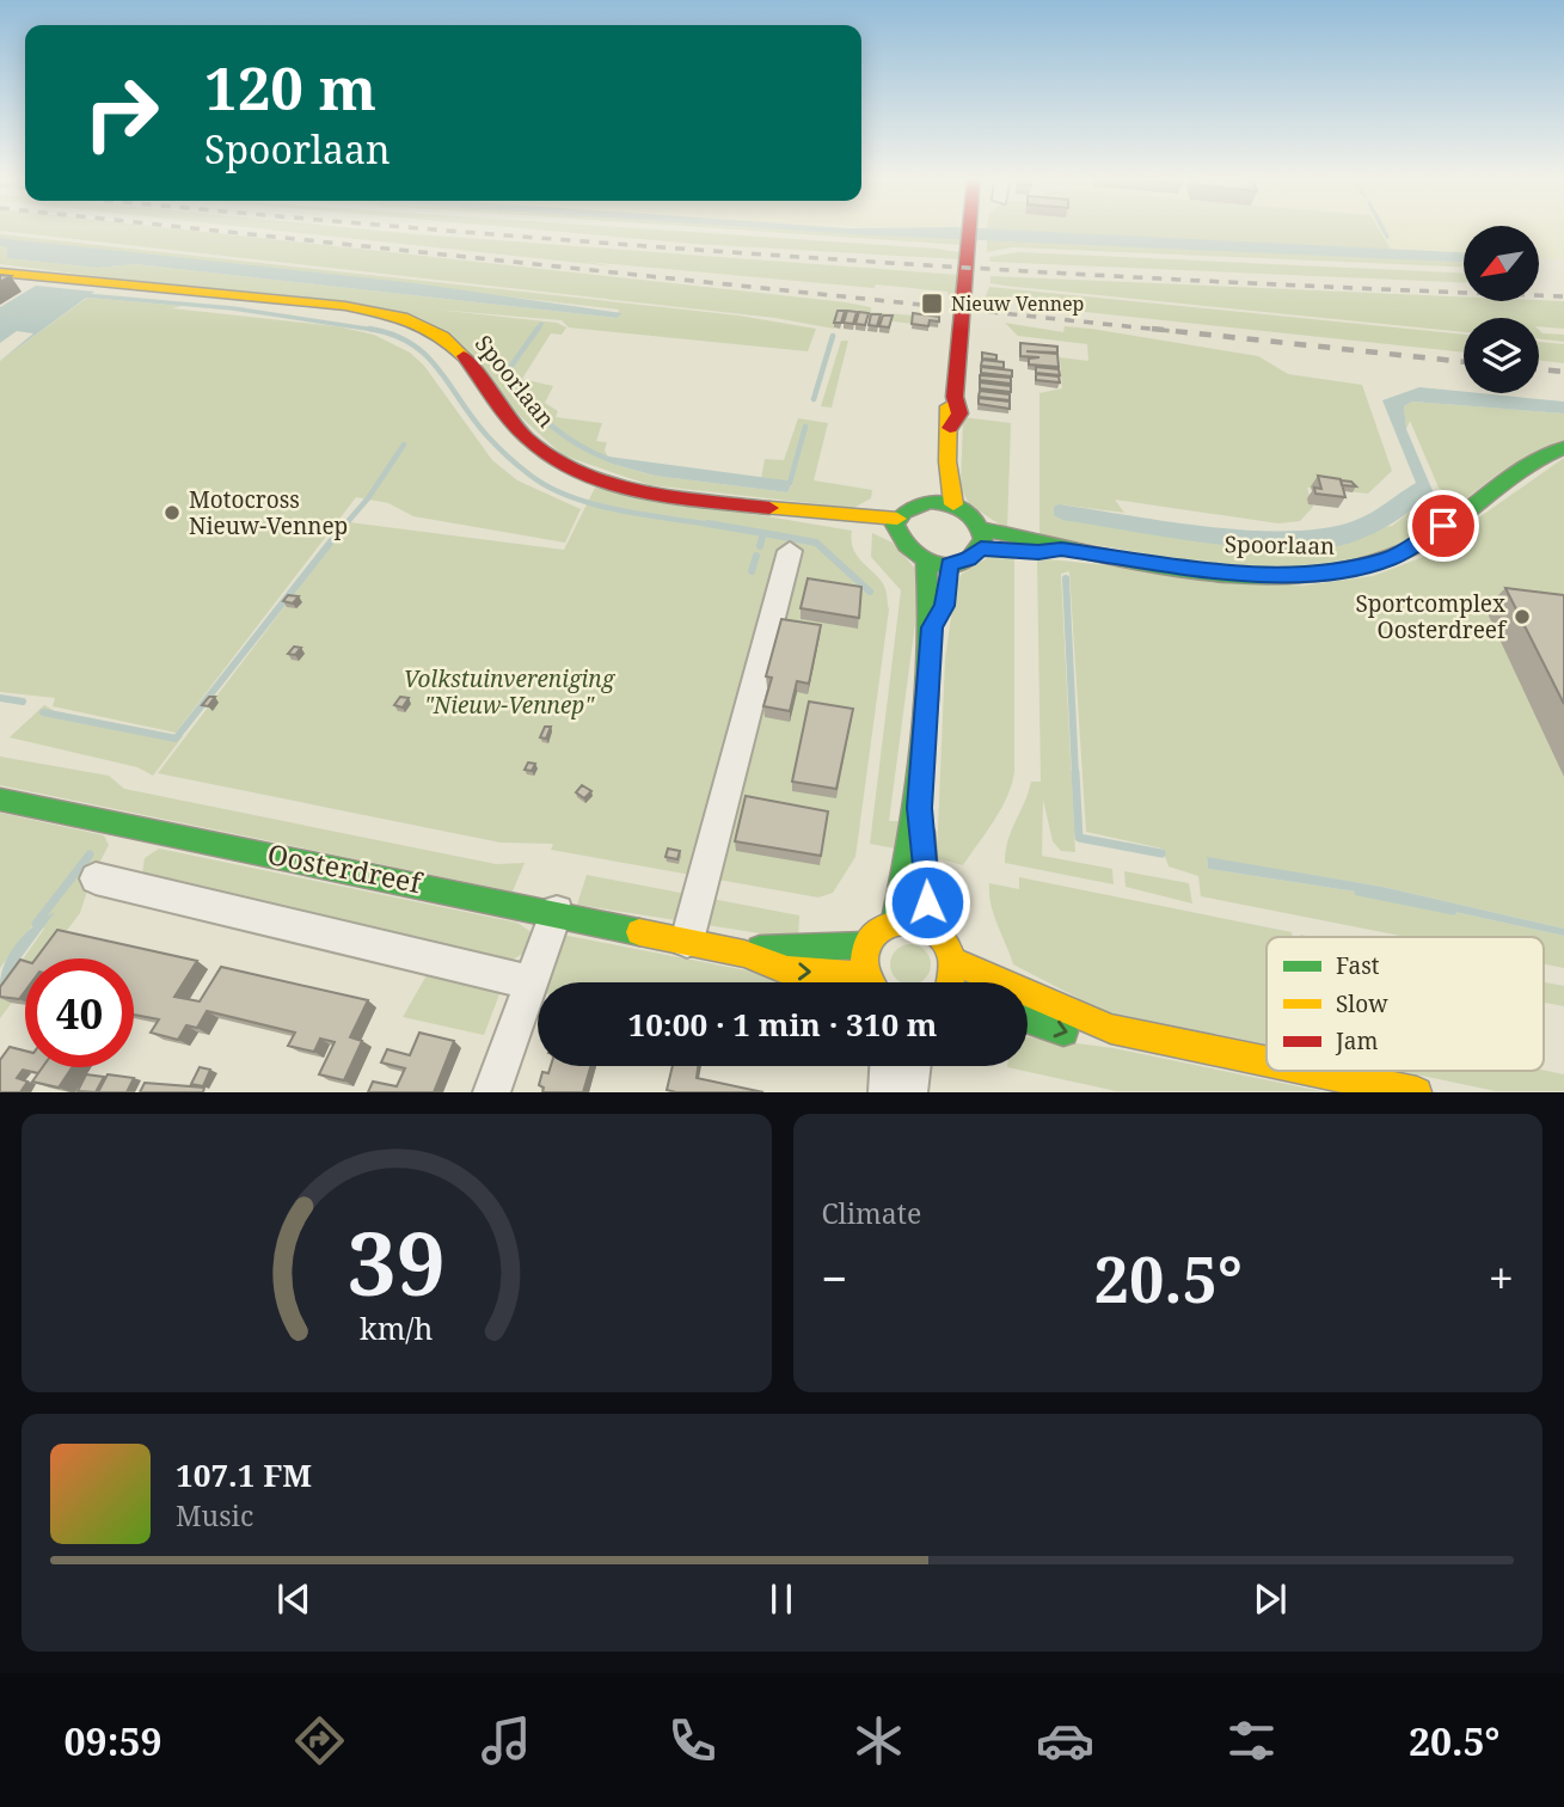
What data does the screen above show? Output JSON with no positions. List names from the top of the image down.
{
  "streets": {
    "main road": ["Spoorlaan", "Oosterdreef"]
  },
  "parks": ["Volkstuinvereniging \"Nieuw-Vennep\""],
  "places": {
    "transit": ["Nieuw Vennep"],
    "other": ["Motocross Nieuw-Vennep", "Sportcomplex Oosterdreef"]
  },
  "legend": ["Fast", "Slow", "Jam"],
  "north": "bottom left",
  "page": {
    "turn": ["120 m", "Spoorlaan"],
    "limit": "40",
    "trip": "10:00 · 1 min · 310 m",
    "tile": "Climate",
    "heat": ["−", "20.5°", "+"],
    "song": ["107.1 FM", "Music"],
    "tabs": ["09:59", "20.5°"],
    "gauge": ["39", "km/h"]
  }
}
